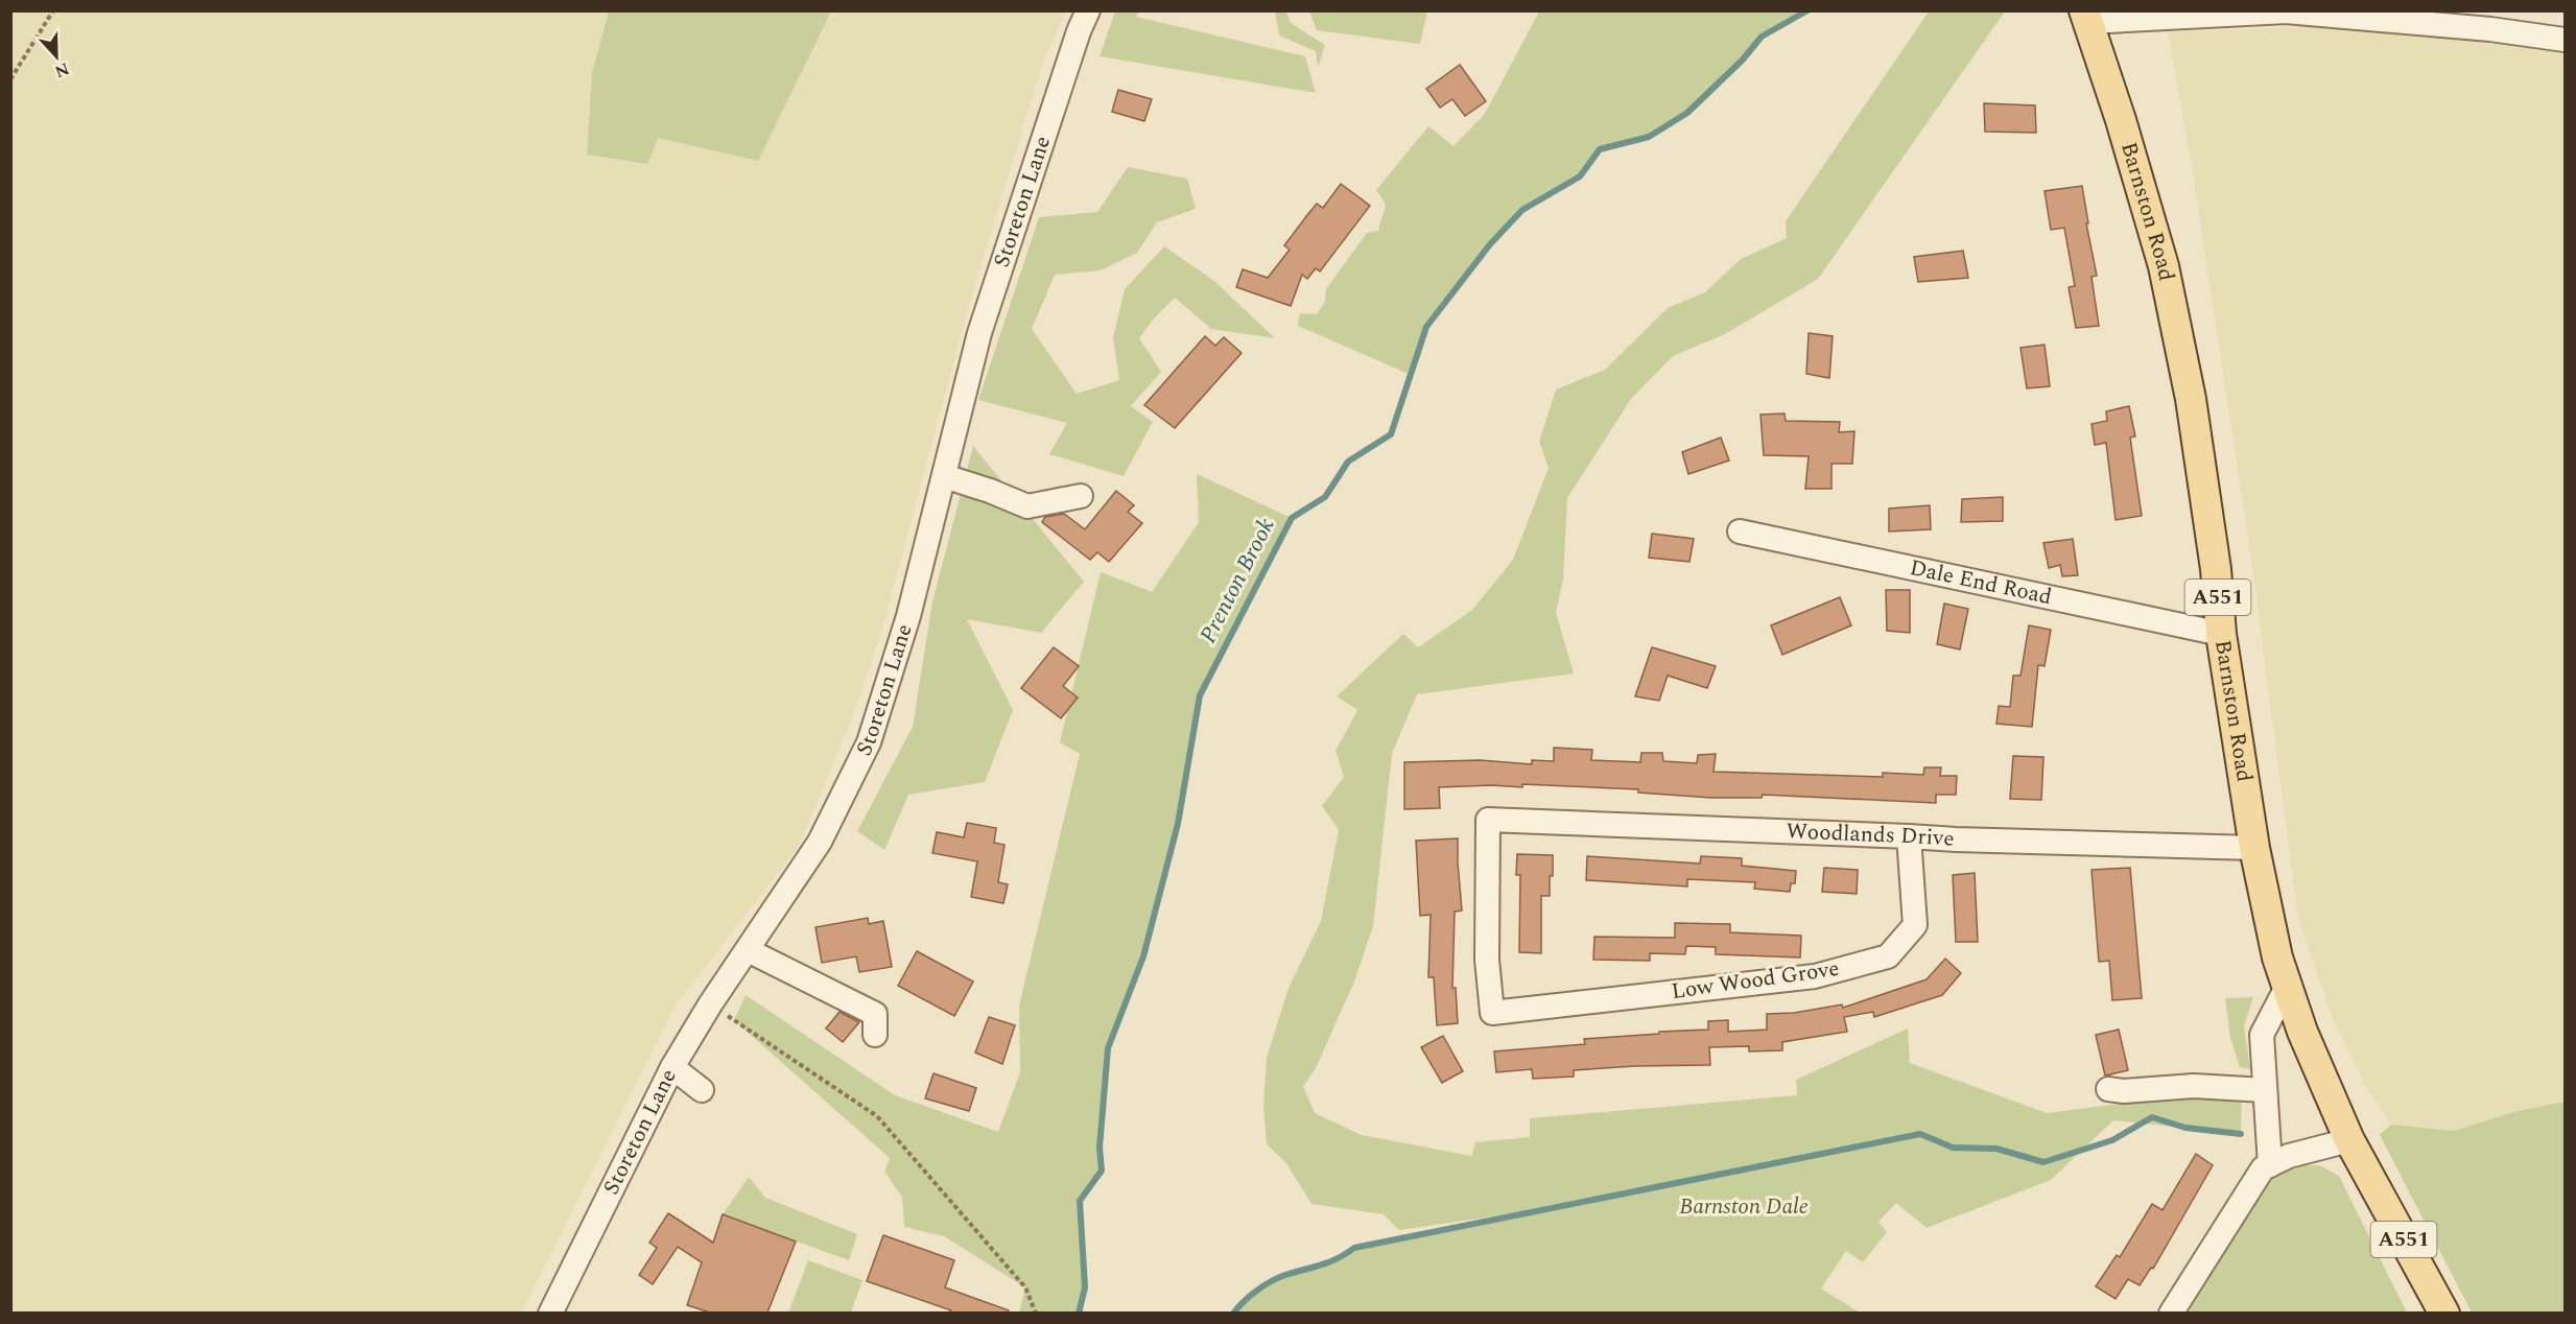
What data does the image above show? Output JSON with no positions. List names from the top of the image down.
{
  "streets": {
    "main road": ["Barnston Road", "A551"],
    "street": [
      "Storeton Lane",
      "Dale End Road",
      "Woodlands Drive",
      "Low Wood Grove"
    ]
  },
  "crossings": [
    ["Barnston Road", "Dale End Road"],
    ["Barnston Road", "Woodlands Drive"],
    ["Woodlands Drive", "Low Wood Grove"]
  ],
  "water": ["Prenton Brook"],
  "parks": ["Barnston Dale"],
  "north": "bottom"
}
